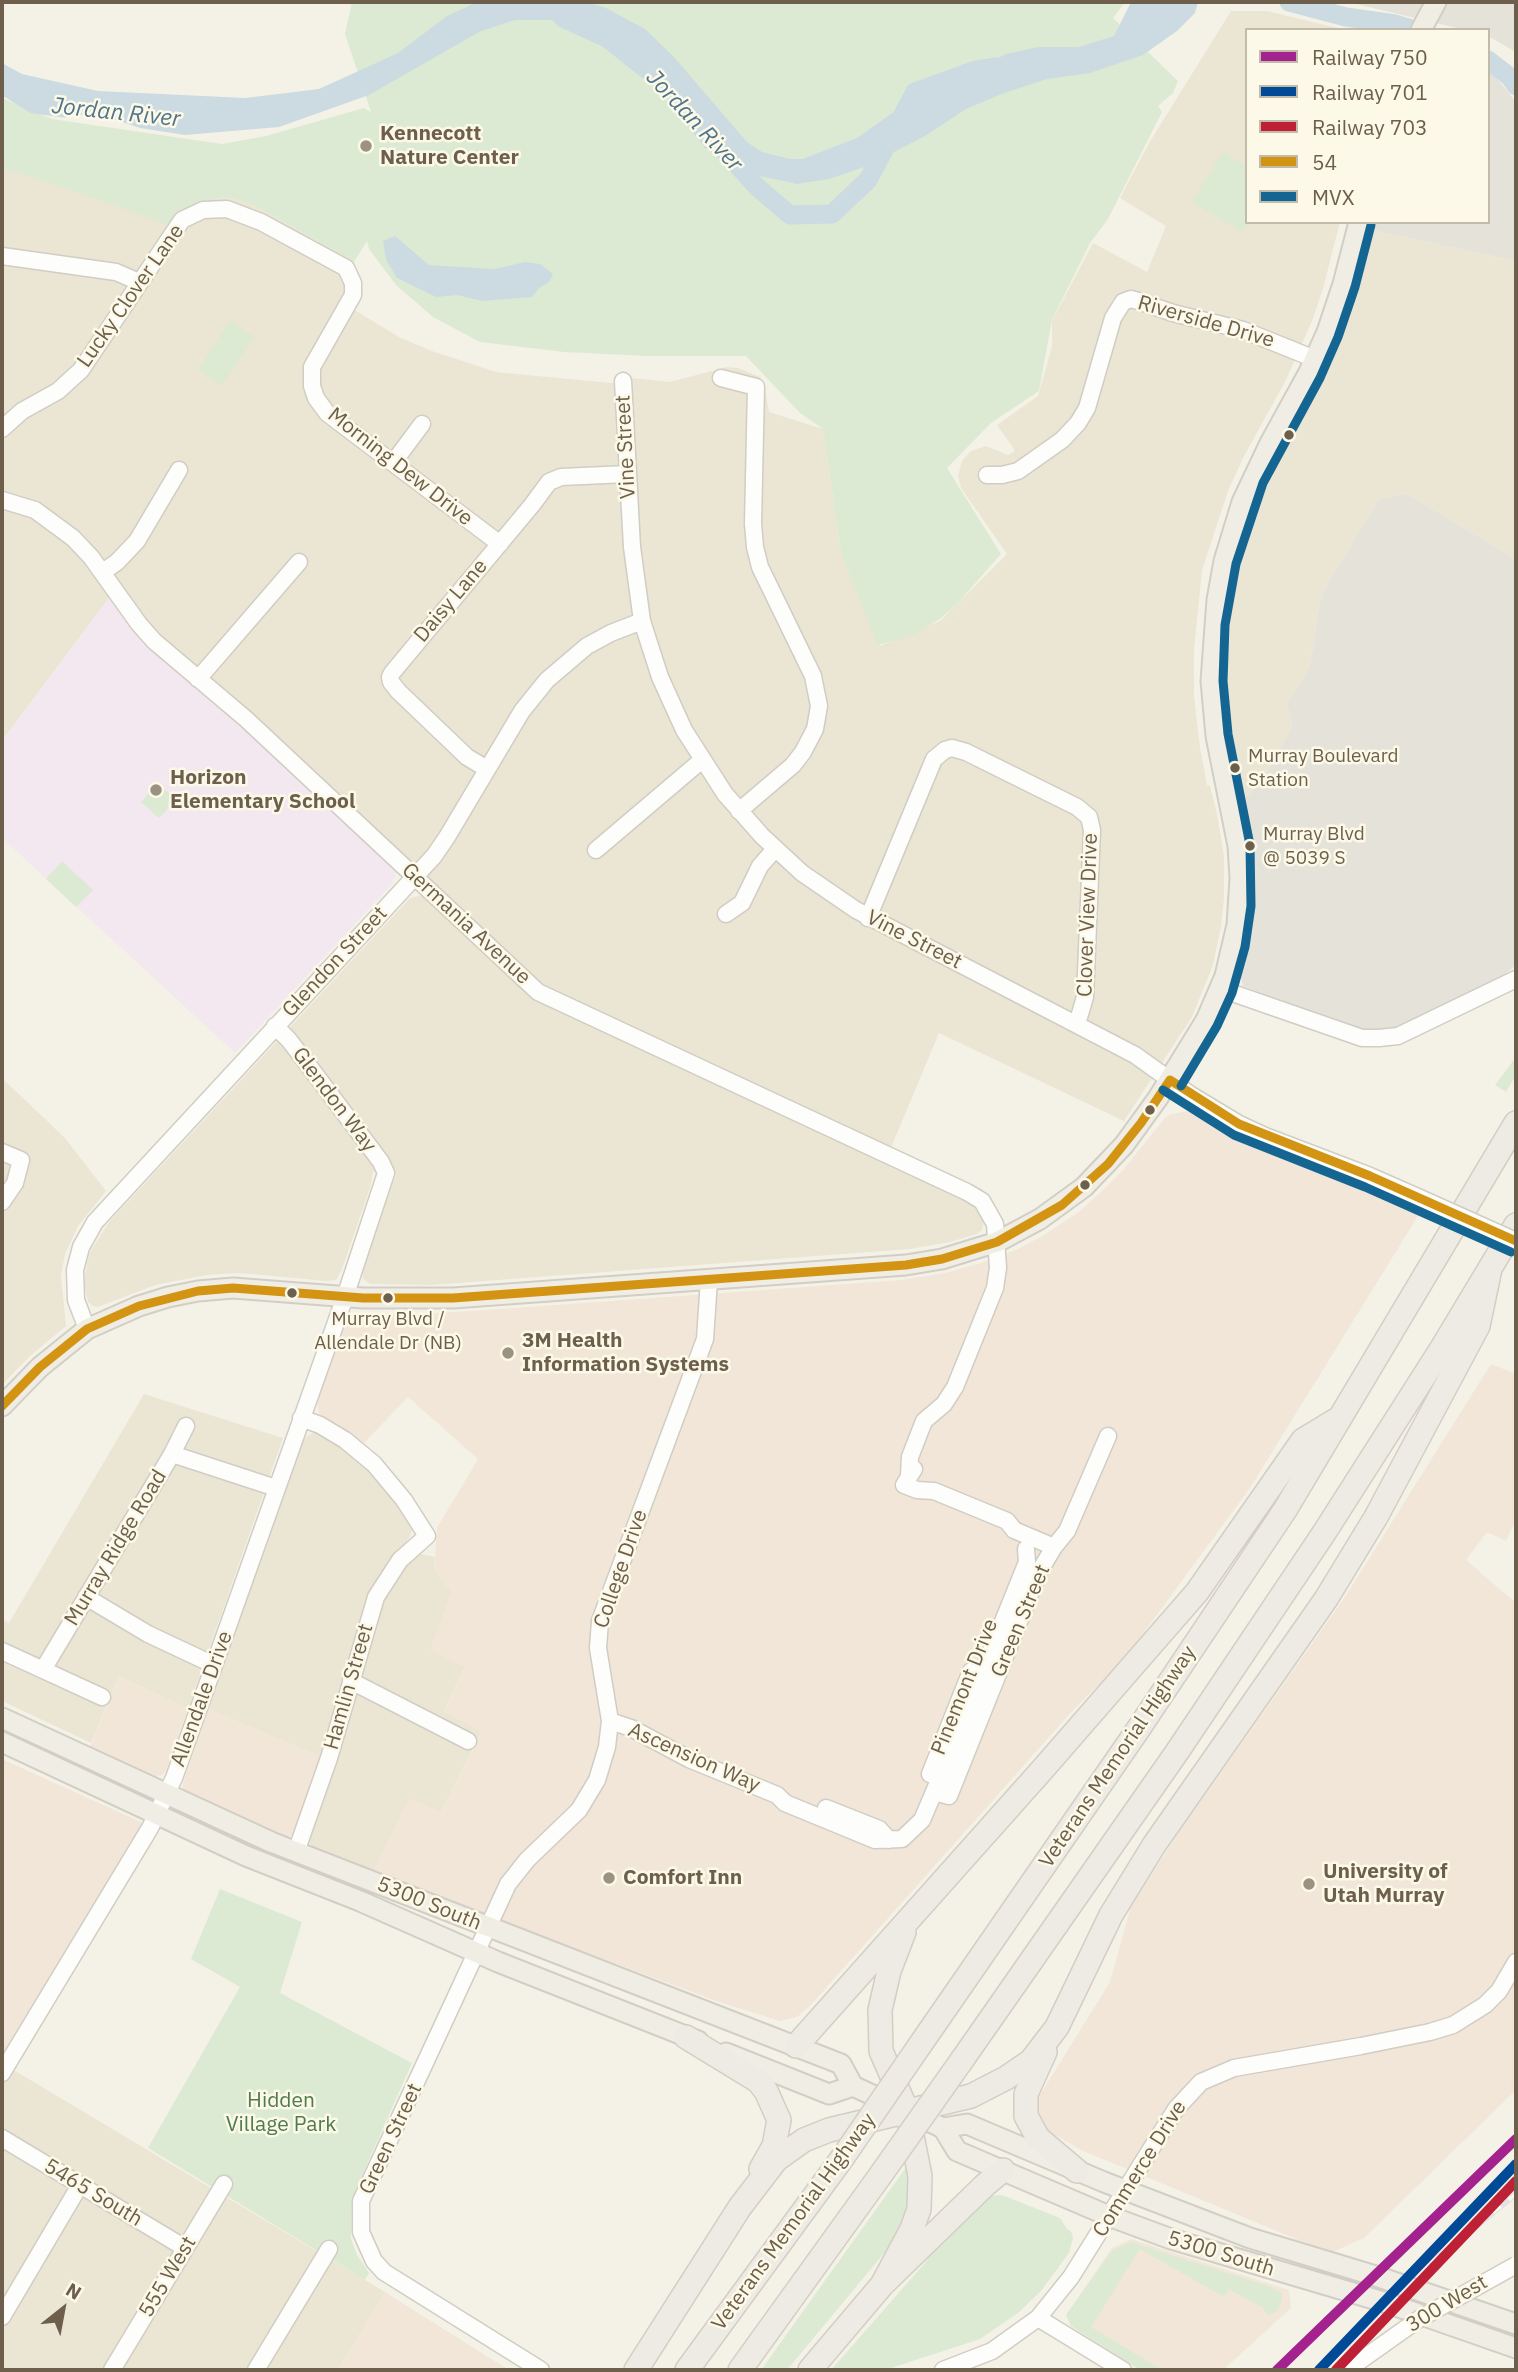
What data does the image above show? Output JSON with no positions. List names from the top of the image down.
{
  "streets": {
    "highway": ["Veterans Memorial Highway"],
    "main road": ["5300 South"],
    "street": [
      "Lucky Clover Lane",
      "Riverside Drive",
      "Vine Street",
      "Morning Dew Drive",
      "Daisy Lane",
      "Clover View Drive",
      "Germania Avenue",
      "Glendon Street",
      "Glendon Way",
      "Murray Ridge Road",
      "College Drive",
      "Green Street",
      "Hamlin Street",
      "Pinemont Drive",
      "Allendale Drive",
      "Ascension Way",
      "Commerce Drive",
      "5465 South",
      "555 West",
      "300 West"
    ]
  },
  "crossings": [
    ["Lucky Clover Lane", "Morning Dew Drive"],
    ["Vine Street", "Daisy Lane"],
    ["Vine Street", "Clover View Drive"],
    ["Vine Street", "Glendon Street"],
    ["Morning Dew Drive", "Daisy Lane"],
    ["Daisy Lane", "Glendon Street"],
    ["Germania Avenue", "Glendon Street"],
    ["Germania Avenue", "Pinemont Drive"],
    ["Glendon Street", "Glendon Way"],
    ["Glendon Way", "Allendale Drive"],
    ["College Drive", "Green Street"],
    ["College Drive", "Ascension Way"],
    ["College Drive", "5300 South"],
    ["Green Street", "Pinemont Drive"],
    ["Green Street", "5300 South"],
    ["Hamlin Street", "Allendale Drive"],
    ["Hamlin Street", "5300 South"],
    ["Pinemont Drive", "Ascension Way"],
    ["Allendale Drive", "5300 South"],
    ["5300 South", "Commerce Drive"],
    ["5465 South", "555 West"]
  ],
  "water": ["Jordan River"],
  "parks": ["Hidden Village Park"],
  "places": [
    "Kennecott Nature Center",
    "Murray Boulevard Station",
    "Horizon Elementary School",
    "Murray Blvd @ 5039 S",
    "Murray Blvd / Allendale Dr (NB)",
    "3M Health Information Systems",
    "Comfort Inn",
    "University of Utah Murray"
  ],
  "lines": [
    "transit line MVX",
    "transit line 54",
    "rail line 750",
    "rail line 701",
    "rail line 703"
  ],
  "legend": [
    "Railway 750",
    "Railway 701",
    "Railway 703",
    "54",
    "MVX"
  ],
  "north": "top right"
}
